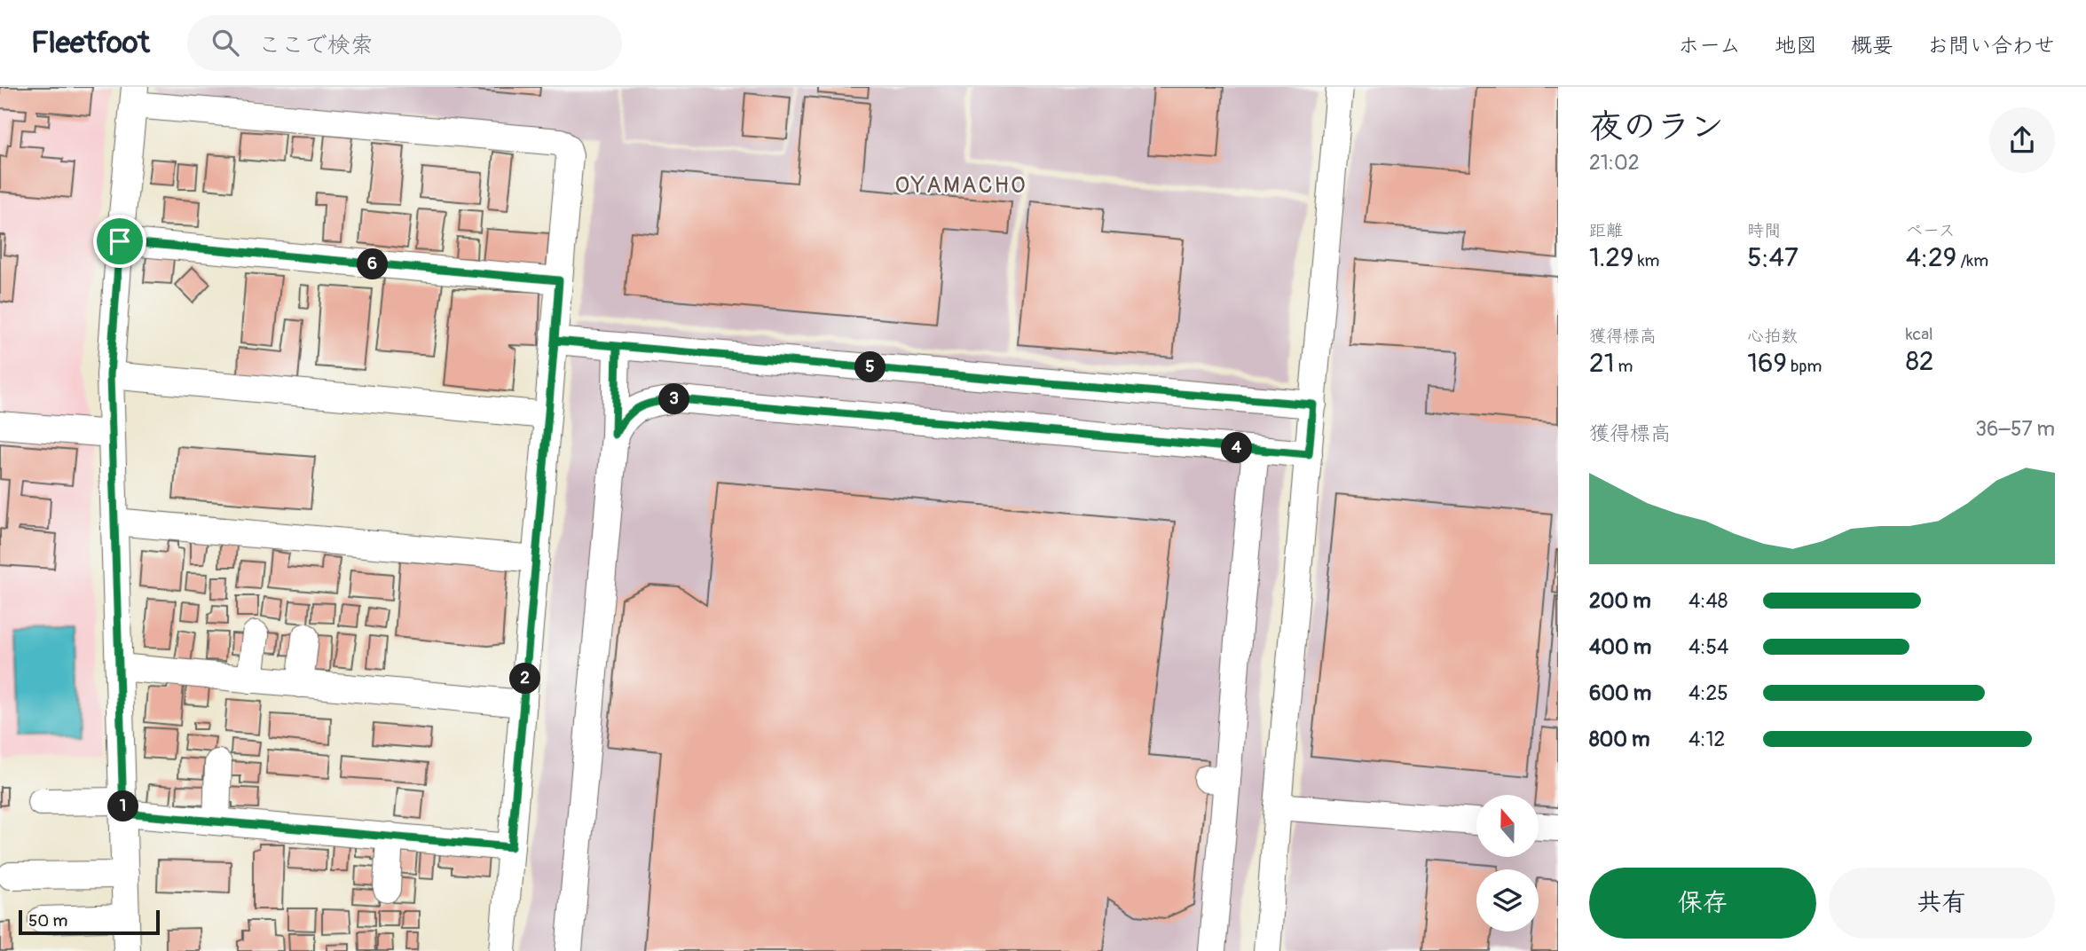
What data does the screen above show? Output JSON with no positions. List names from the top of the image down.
{
  "districts": ["OYAMACHO"],
  "scale_bar": "50 m",
  "north": "top",
  "page": {
    "header": "Fleetfoot",
    "search": "ここで検索",
    "nav": [
      "ホーム",
      "地図",
      "概要",
      "お問い合わせ"
    ],
    "heading": ["夜のラン", "21:02"],
    "stats": [
      ["距離", "1.29 km"],
      ["時間", "5:47"],
      ["ペース", "4:29 /km"],
      ["獲得標高", "21 m"],
      ["心拍数", "169 bpm"],
      ["kcal", "82"]
    ],
    "pins": [
      "6",
      "5",
      "3",
      "4",
      "2",
      "1"
    ],
    "chart": ["獲得標高", "36–57 m"],
    "list": [
      {
        "name": "200 m",
        "note": "4:48"
      },
      {
        "name": "400 m",
        "note": "4:54"
      },
      {
        "name": "600 m",
        "note": "4:25"
      },
      {
        "name": "800 m",
        "note": "4:12"
      }
    ],
    "buttons": ["保存", "共有"],
    "scale": "50 m"
  }
}
